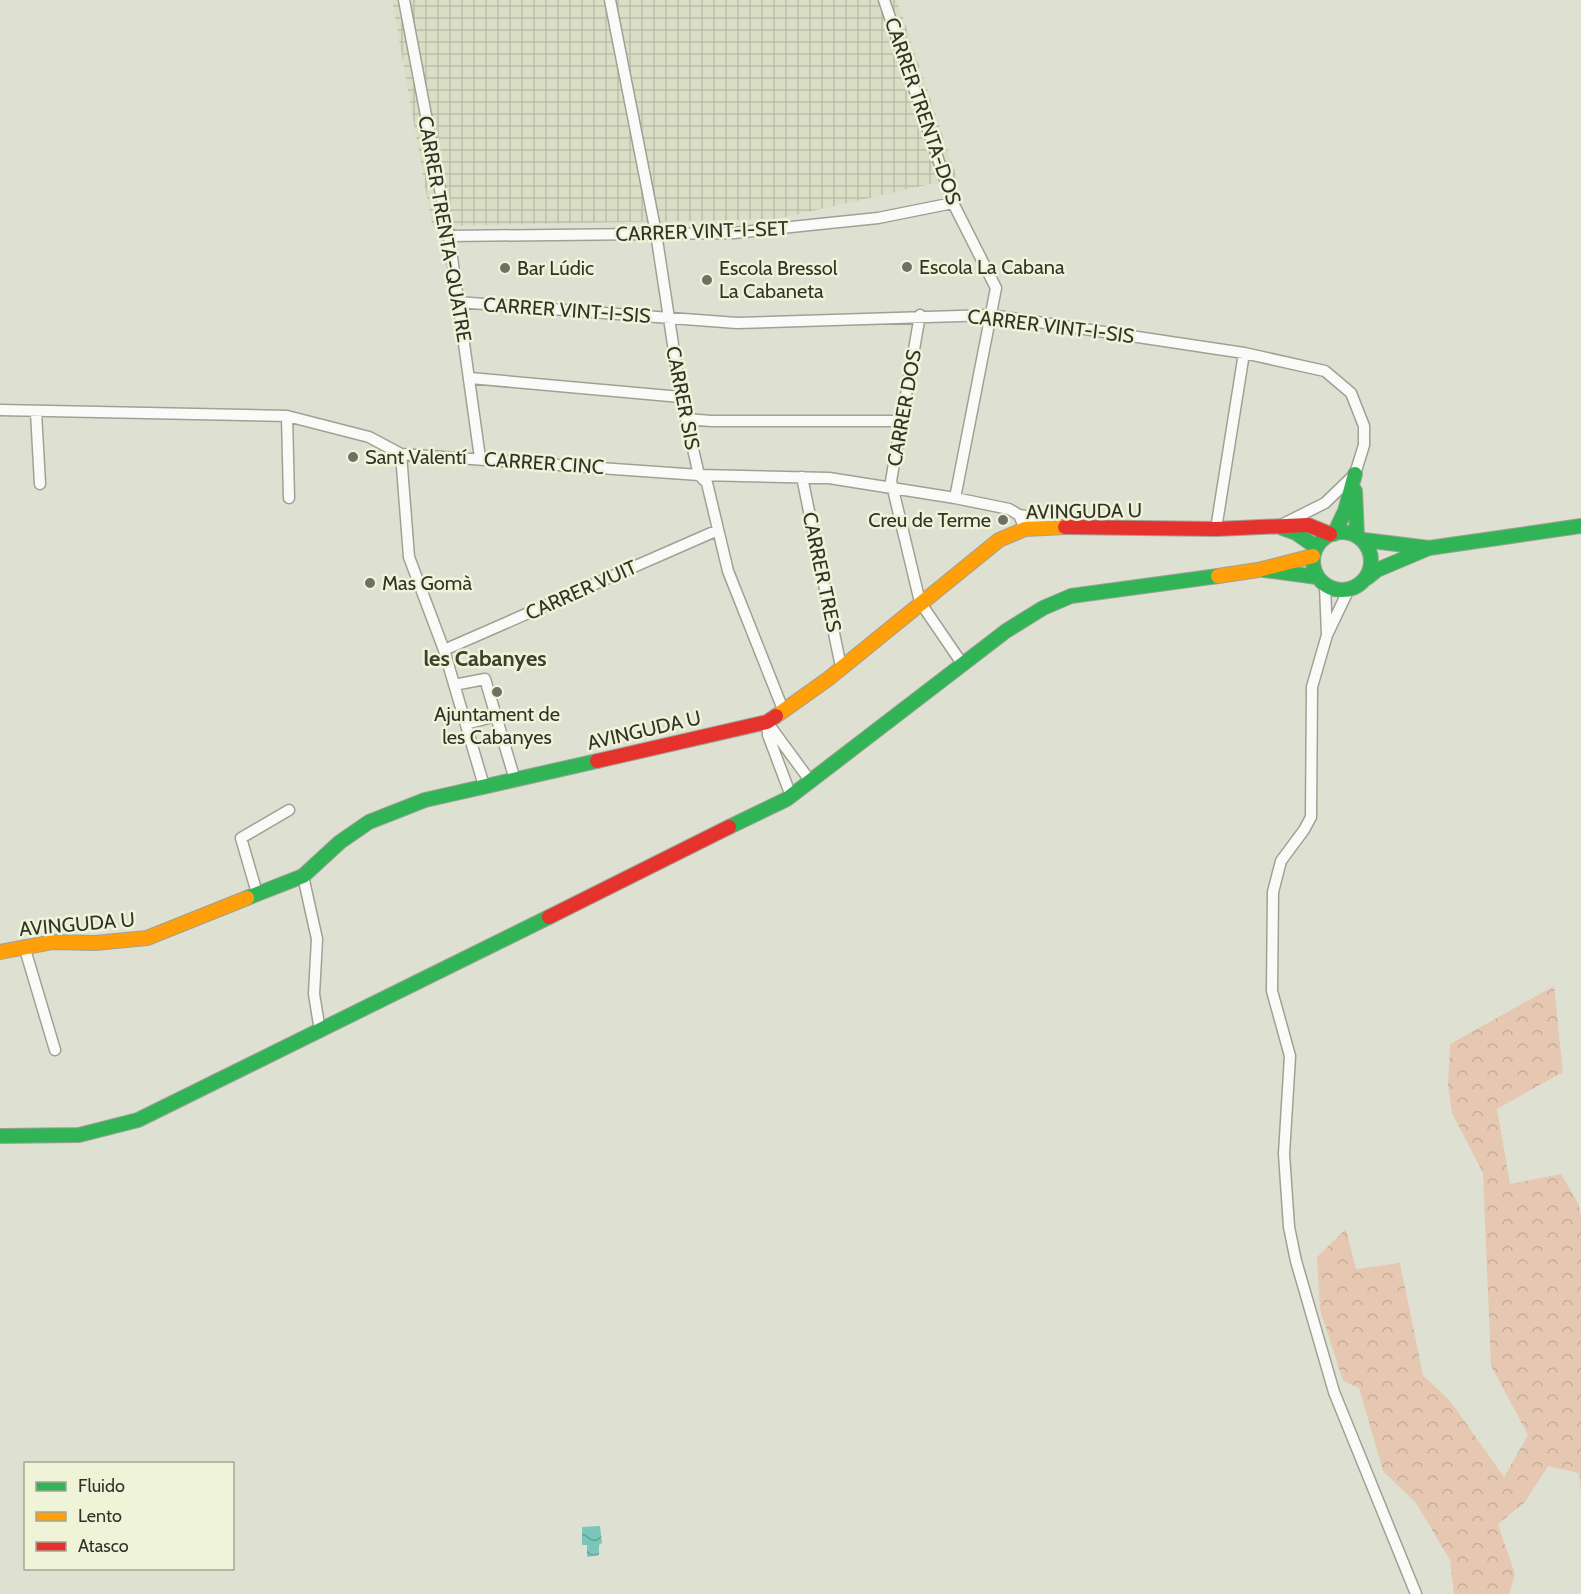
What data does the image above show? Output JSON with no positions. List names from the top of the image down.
{
  "streets": {
    "street": [
      "CARRER TRENTA-DOS",
      "CARRER TRENTA-QUATRE",
      "CARRER VINT-I-SET",
      "CARRER VINT-I-SIS",
      "CARRER SIS",
      "CARRER DOS",
      "CARRER CINC",
      "AVINGUDA U",
      "CARRER TRES",
      "CARRER VUIT"
    ]
  },
  "crossings": [
    ["CARRER TRENTA-DOS", "CARRER VINT-I-SET"],
    ["CARRER TRENTA-DOS", "CARRER VINT-I-SIS"],
    ["CARRER TRENTA-DOS", "CARRER CINC"],
    ["CARRER TRENTA-QUATRE", "CARRER VINT-I-SET"],
    ["CARRER TRENTA-QUATRE", "CARRER VINT-I-SIS"],
    ["CARRER TRENTA-QUATRE", "CARRER CINC"],
    ["CARRER VINT-I-SET", "CARRER SIS"],
    ["CARRER VINT-I-SIS", "CARRER SIS"],
    ["CARRER VINT-I-SIS", "CARRER DOS"],
    ["CARRER VINT-I-SIS", "AVINGUDA U"],
    ["CARRER SIS", "CARRER CINC"],
    ["CARRER SIS", "AVINGUDA U"],
    ["CARRER SIS", "CARRER VUIT"],
    ["CARRER DOS", "CARRER CINC"],
    ["CARRER DOS", "AVINGUDA U"],
    ["CARRER CINC", "AVINGUDA U"],
    ["CARRER CINC", "CARRER TRES"],
    ["AVINGUDA U", "CARRER TRES"]
  ],
  "districts": ["les Cabanyes"],
  "places": [
    "Escola La Cabana",
    "Bar Lúdic",
    "Escola Bressol La Cabaneta",
    "Sant Valentí",
    "Creu de Terme",
    "Mas Gomà",
    "Ajuntament de les Cabanyes"
  ],
  "legend": ["Fluido", "Lento", "Atasco"]
}
